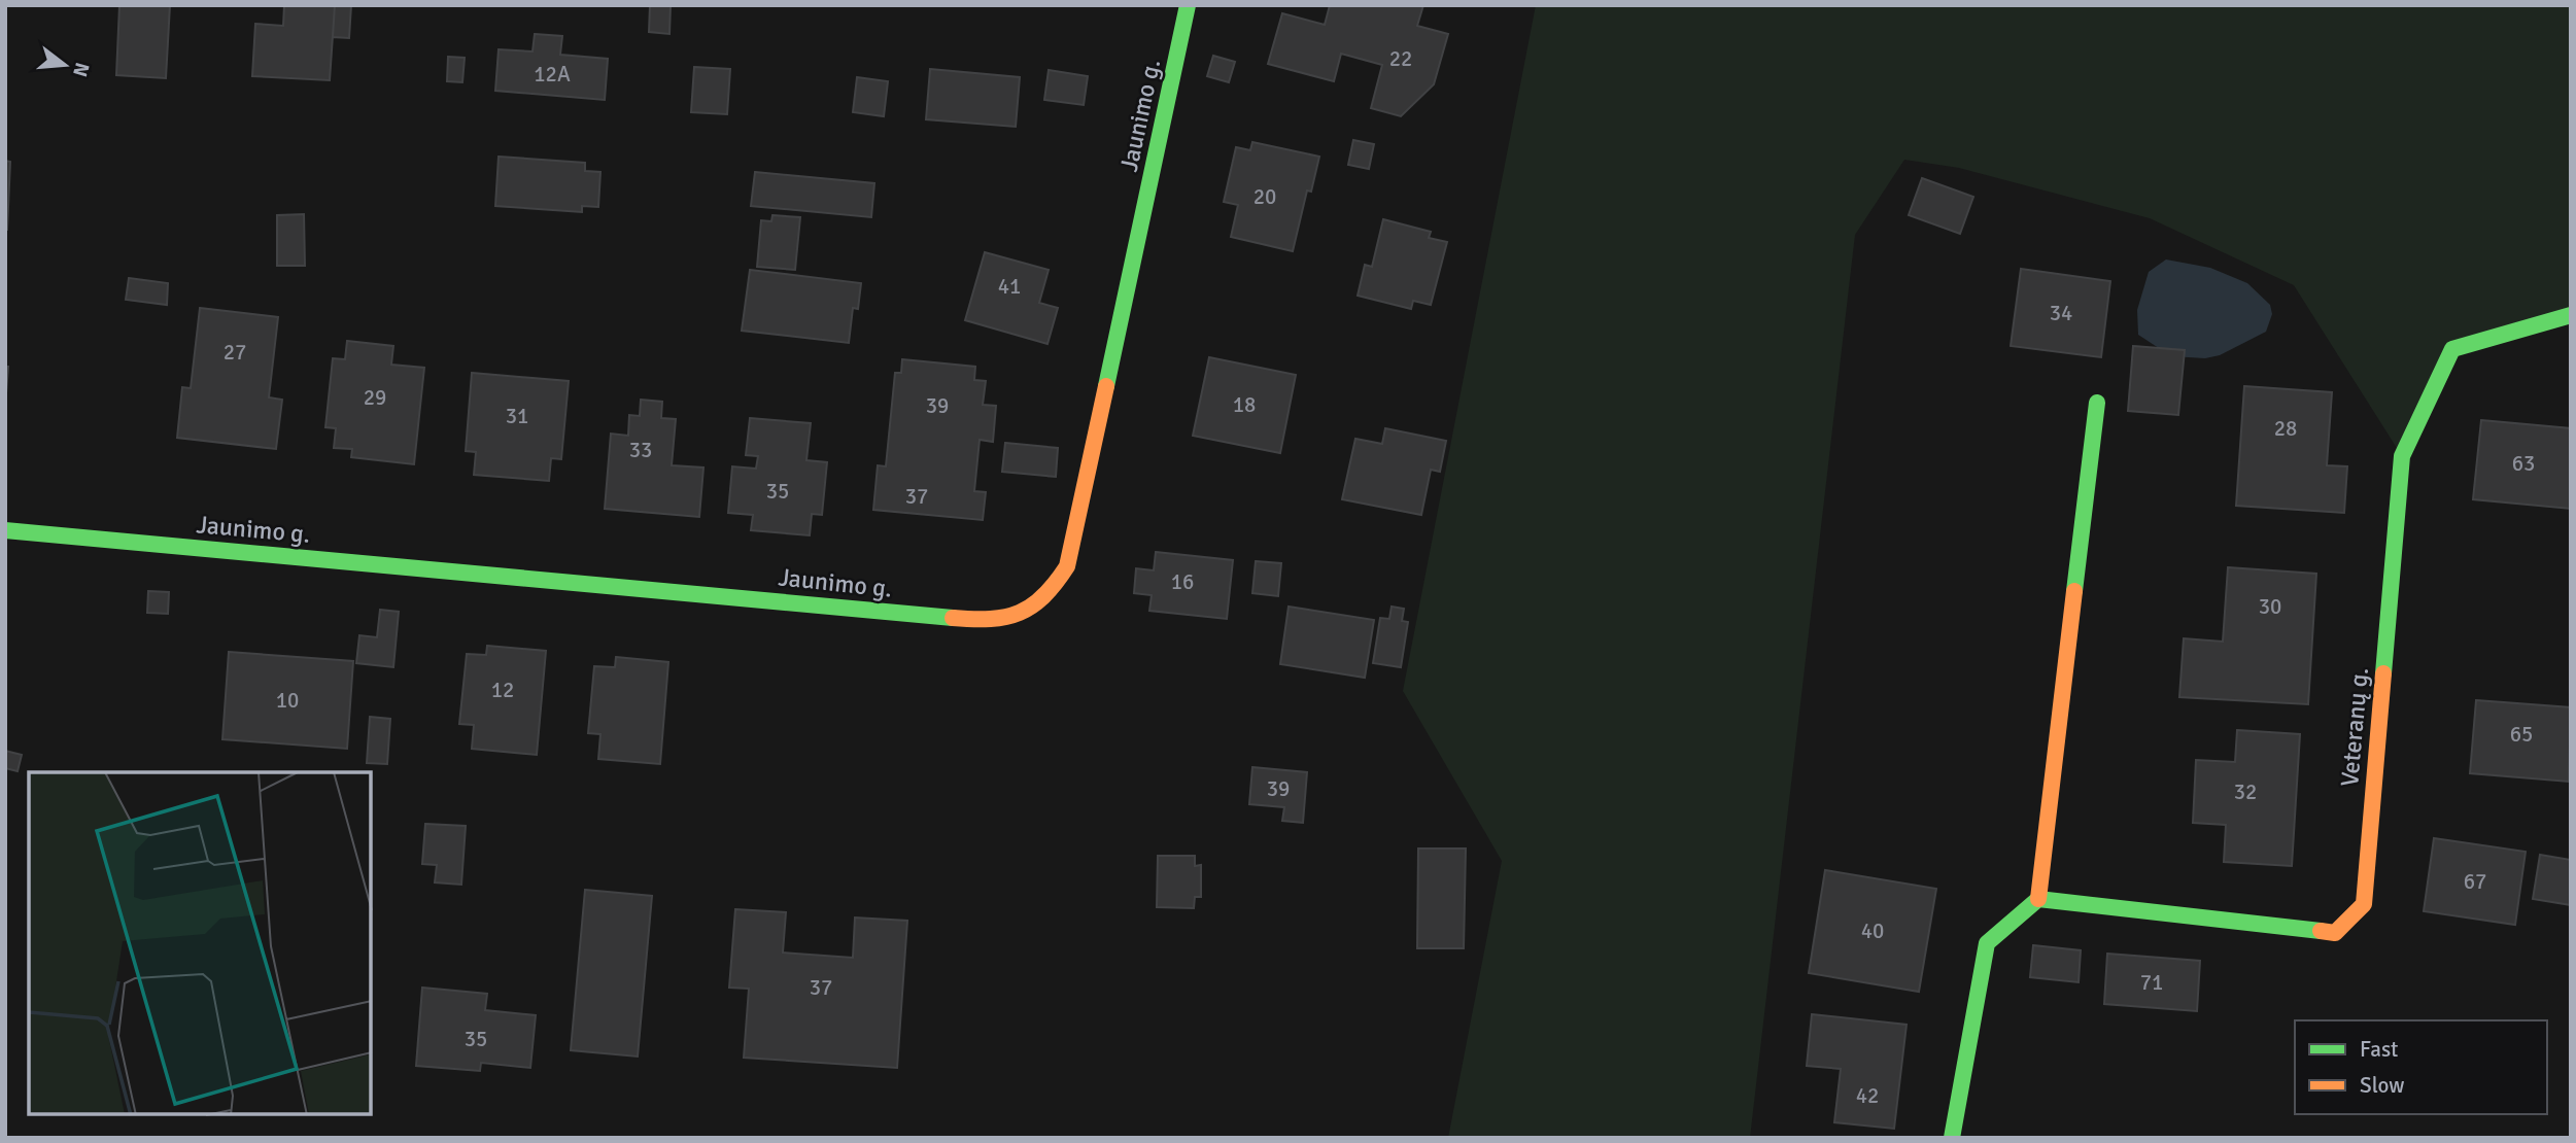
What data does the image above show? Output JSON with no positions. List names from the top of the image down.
{
  "streets": {
    "street": ["Jaunimo g.", "Veteranų g."]
  },
  "house_numbers": [
    "22",
    "12A",
    "20",
    "41",
    "34",
    "27",
    "29",
    "18",
    "39",
    "31",
    "28",
    "33",
    "63",
    "35",
    "37",
    "16",
    "30",
    "12",
    "10",
    "65",
    "39",
    "32",
    "67",
    "40",
    "71",
    "37",
    "35",
    "42"
  ],
  "legend": ["Fast", "Slow"],
  "north": "right"
}
